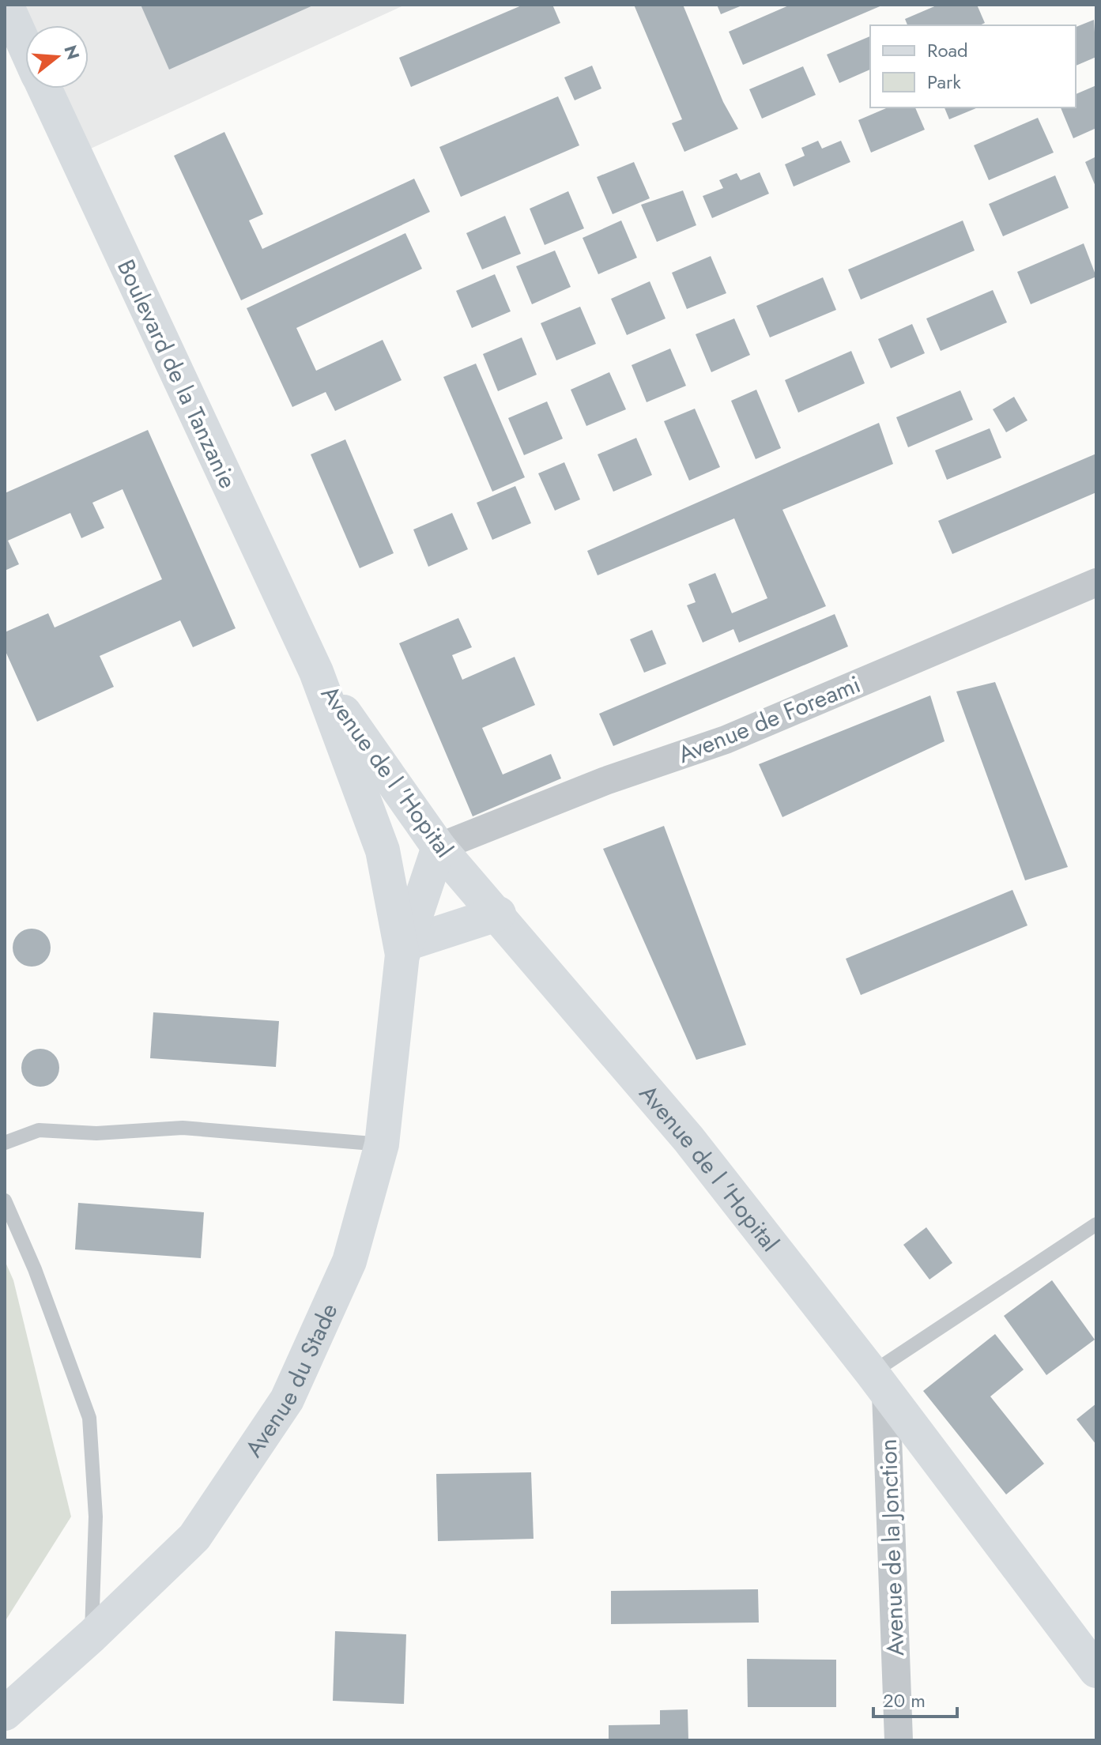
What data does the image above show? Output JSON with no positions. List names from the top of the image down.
{
  "streets": {
    "street": [
      "Boulevard de la Tanzanie",
      "Avenue de Foreami",
      "Avenue de l 'Hopital",
      "Avenue du Stade",
      "Avenue de la Jonction"
    ]
  },
  "crossings": [
    ["Boulevard de la Tanzanie", "Avenue de l 'Hopital"],
    ["Boulevard de la Tanzanie", "Avenue du Stade"],
    ["Avenue de Foreami", "Avenue de l 'Hopital"],
    ["Avenue de Foreami", "Avenue du Stade"],
    ["Avenue de l 'Hopital", "Avenue du Stade"],
    ["Avenue de l 'Hopital", "Avenue de la Jonction"]
  ],
  "legend": ["Road", "Park"],
  "scale_bar": "20 m",
  "north": "right"
}
